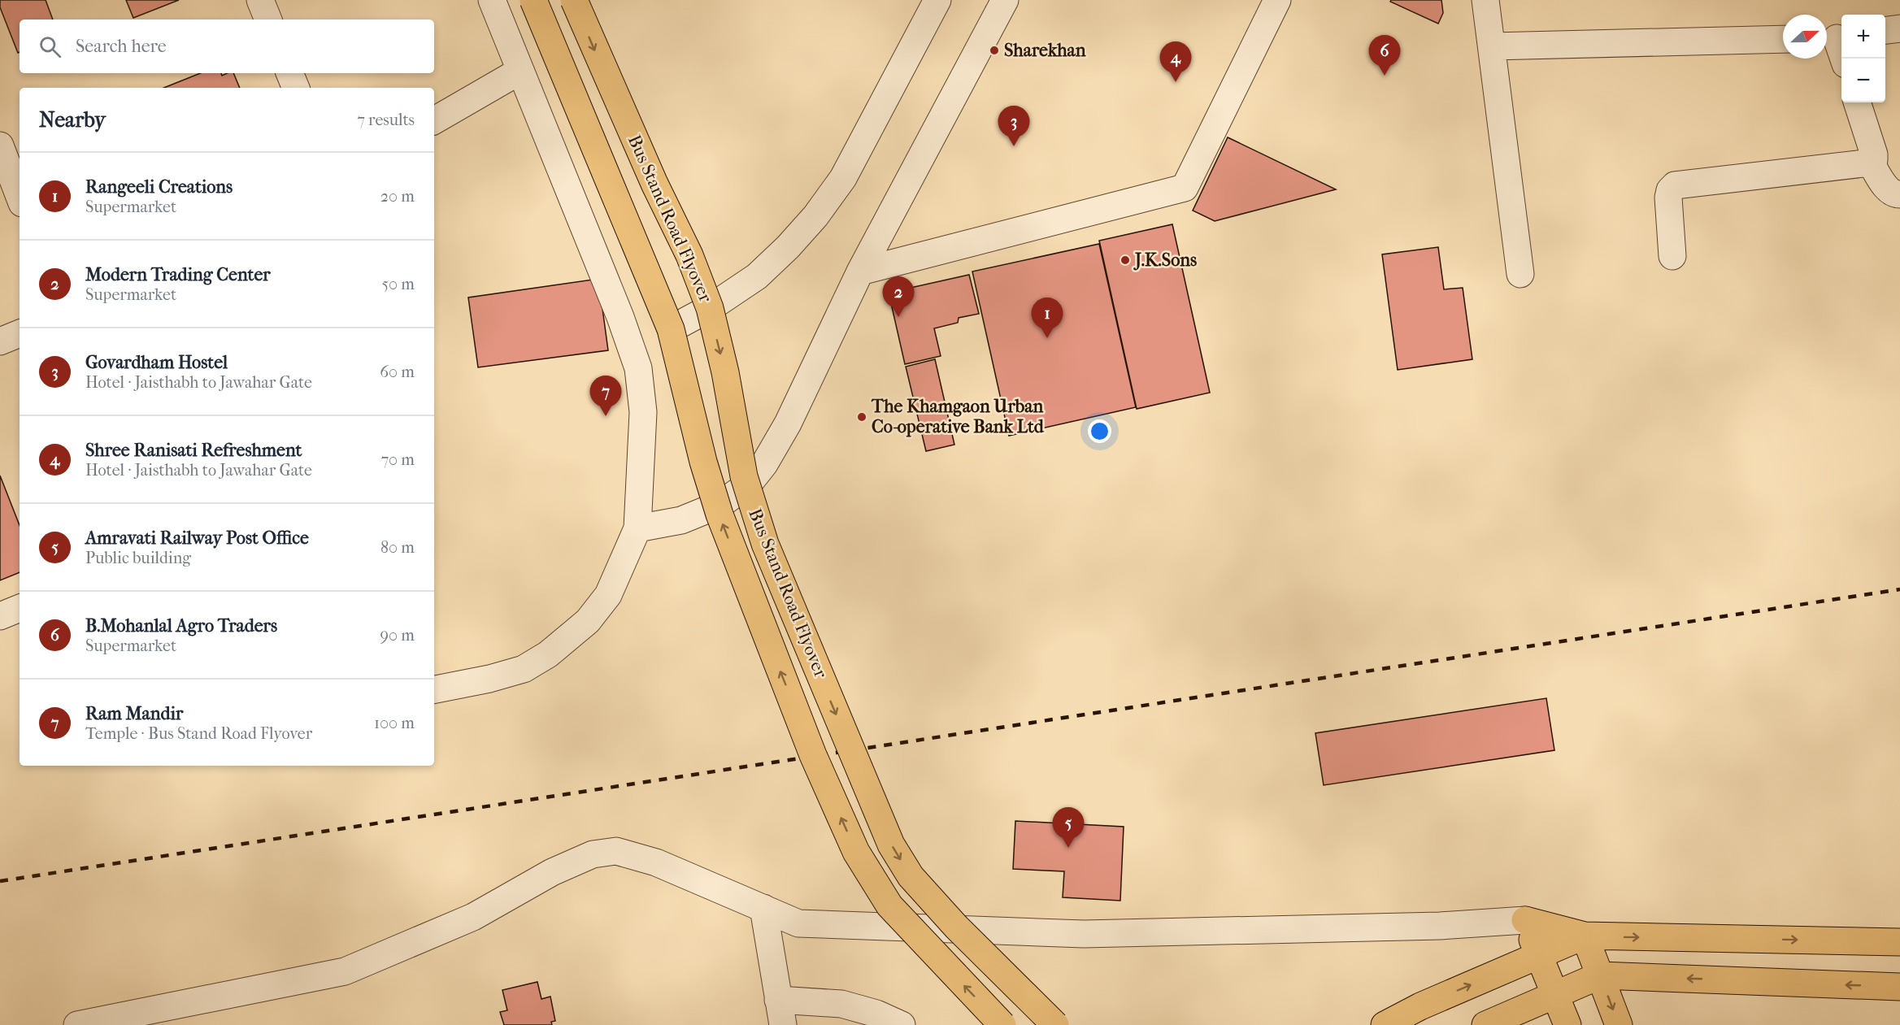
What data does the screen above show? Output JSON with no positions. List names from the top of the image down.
{
  "streets": {
    "main road": ["Bus Stand Road Flyover"]
  },
  "places": ["Sharekhan", "J.K.Sons", "The Khamgaon Urban Co-operative Bank Ltd"],
  "north": "right",
  "page": {
    "map_buttons": ["+", "−"],
    "search": "Search here",
    "pins": [
      "6",
      "4",
      "3",
      "2",
      "1",
      "7",
      "5"
    ],
    "heading": ["Nearby", "7 results"],
    "list": [
      {
        "mark": "1",
        "name": "Rangeeli Creations",
        "note": "Supermarket",
        "value": "20 m"
      },
      {
        "mark": "2",
        "name": "Modern Trading Center",
        "note": "Supermarket",
        "value": "50 m"
      },
      {
        "mark": "3",
        "name": "Govardham Hostel",
        "note": "Hotel · Jaisthabh to Jawahar Gate",
        "value": "60 m"
      },
      {
        "mark": "4",
        "name": "Shree Ranisati Refreshment",
        "note": "Hotel · Jaisthabh to Jawahar Gate",
        "value": "70 m"
      },
      {
        "mark": "5",
        "name": "Amravati Railway Post Office",
        "note": "Public building",
        "value": "80 m"
      },
      {
        "mark": "6",
        "name": "B.Mohanlal Agro Traders",
        "note": "Supermarket",
        "value": "90 m"
      },
      {
        "mark": "7",
        "name": "Ram Mandir",
        "note": "Temple · Bus Stand Road Flyover",
        "value": "100 m"
      }
    ]
  }
}
